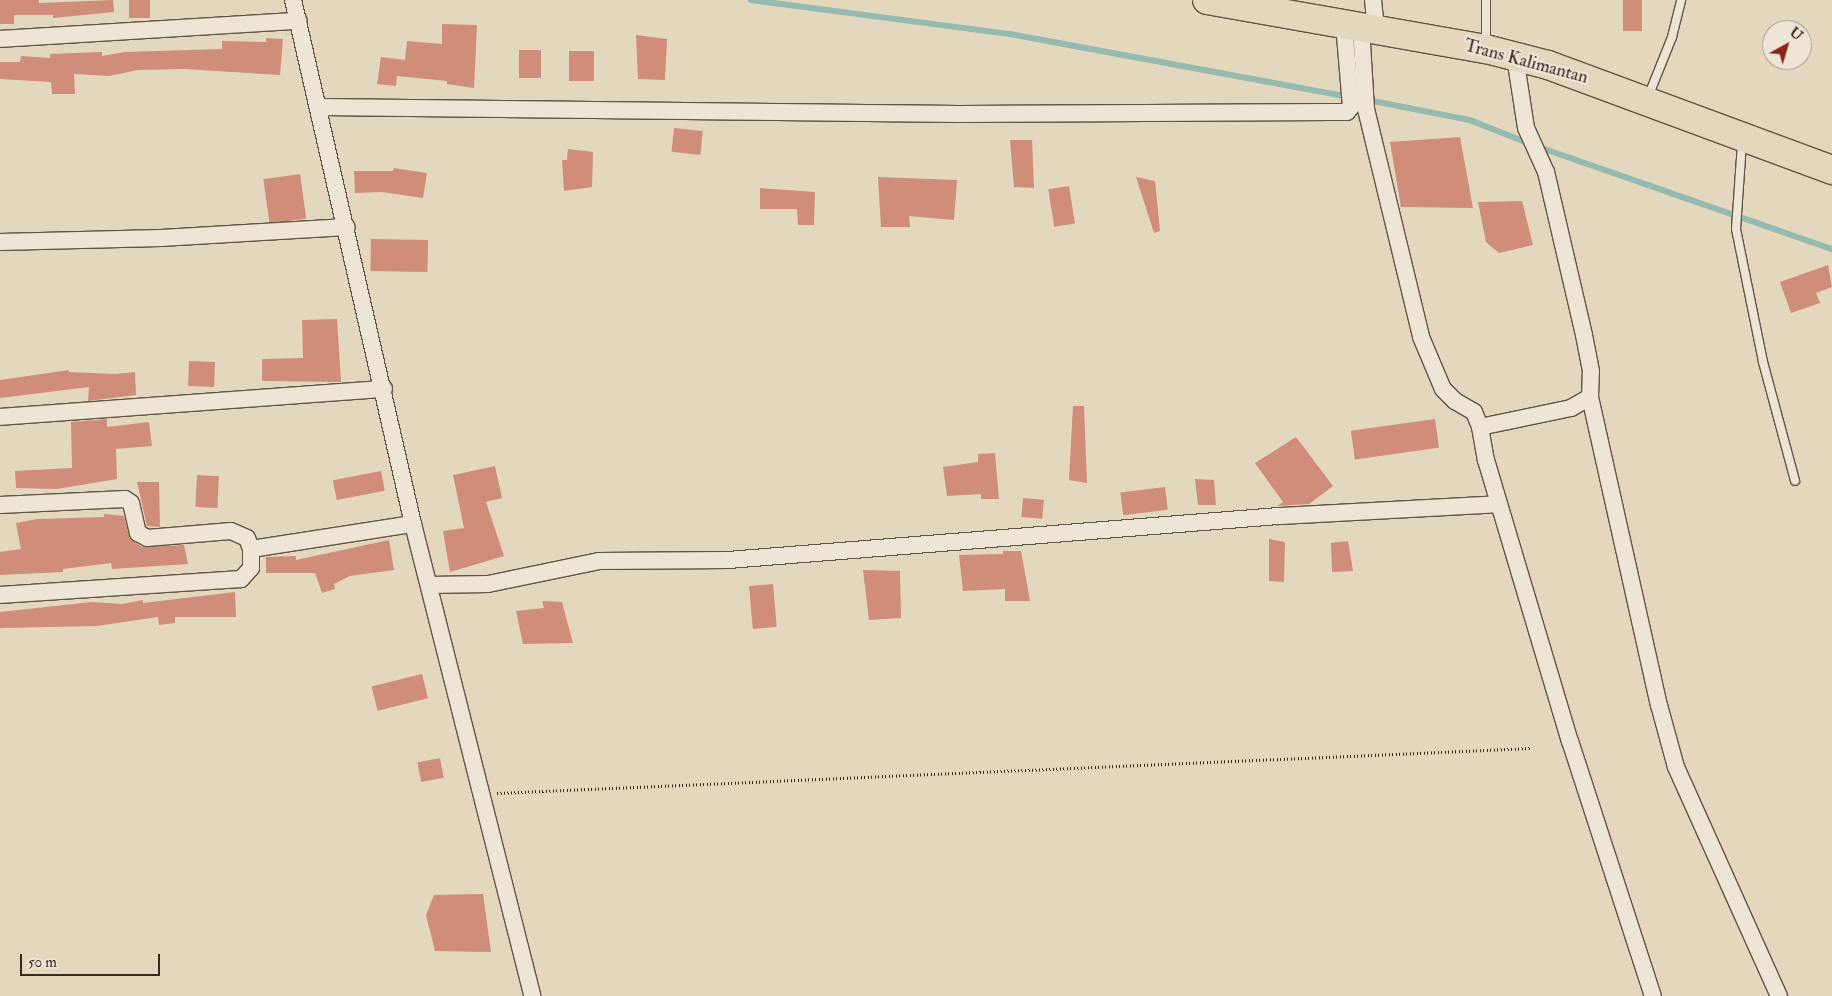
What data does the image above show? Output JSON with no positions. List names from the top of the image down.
{
  "streets": {
    "highway": ["Trans Kalimantan"]
  },
  "scale_bar": "50 m",
  "north": "top right"
}
